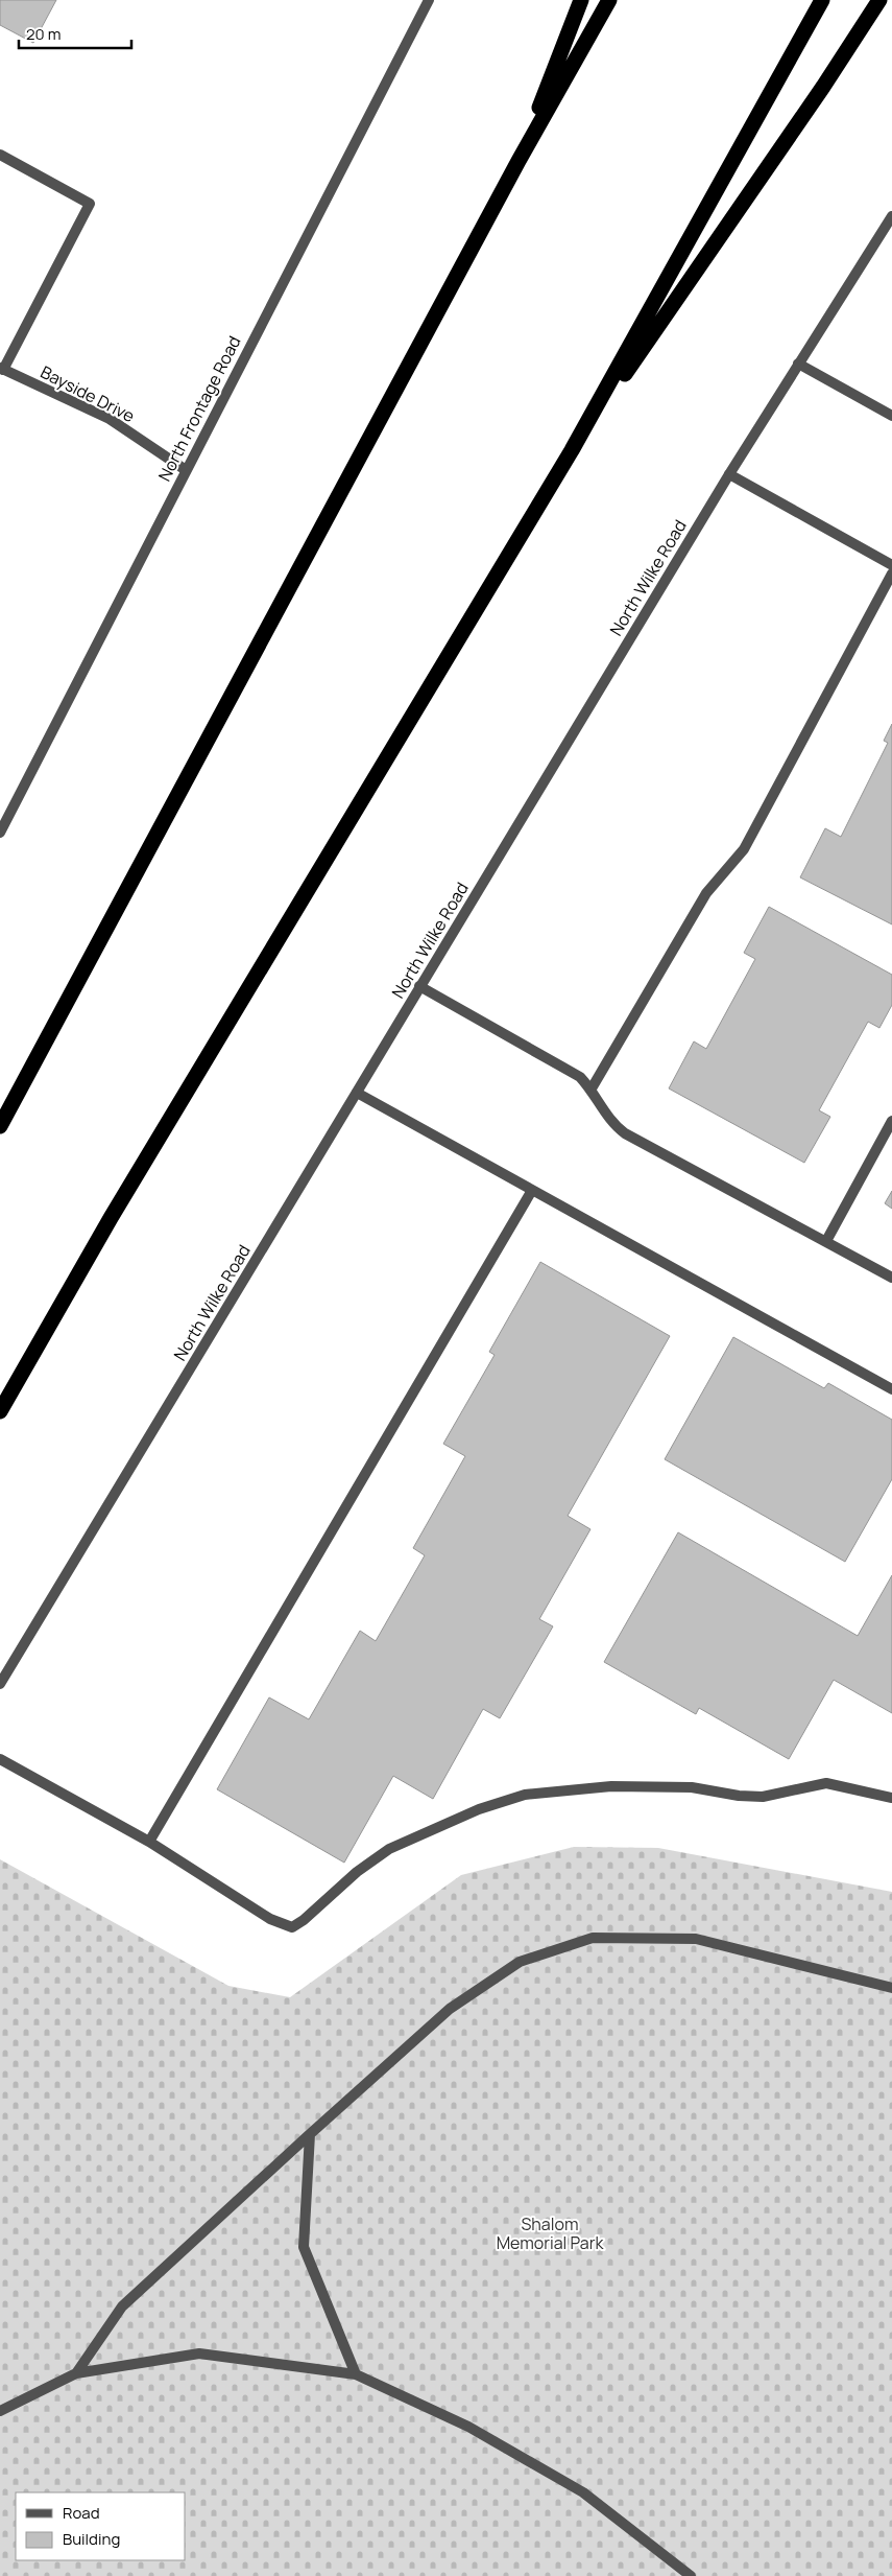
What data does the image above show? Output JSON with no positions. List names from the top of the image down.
{
  "streets": {
    "street": ["Bayside Drive", "North Frontage Road", "North Wilke Road"]
  },
  "crossings": [
    ["Bayside Drive", "North Frontage Road"]
  ],
  "parks": ["Shalom Memorial Park"],
  "legend": ["Road", "Building"],
  "scale_bar": "20 m"
}
